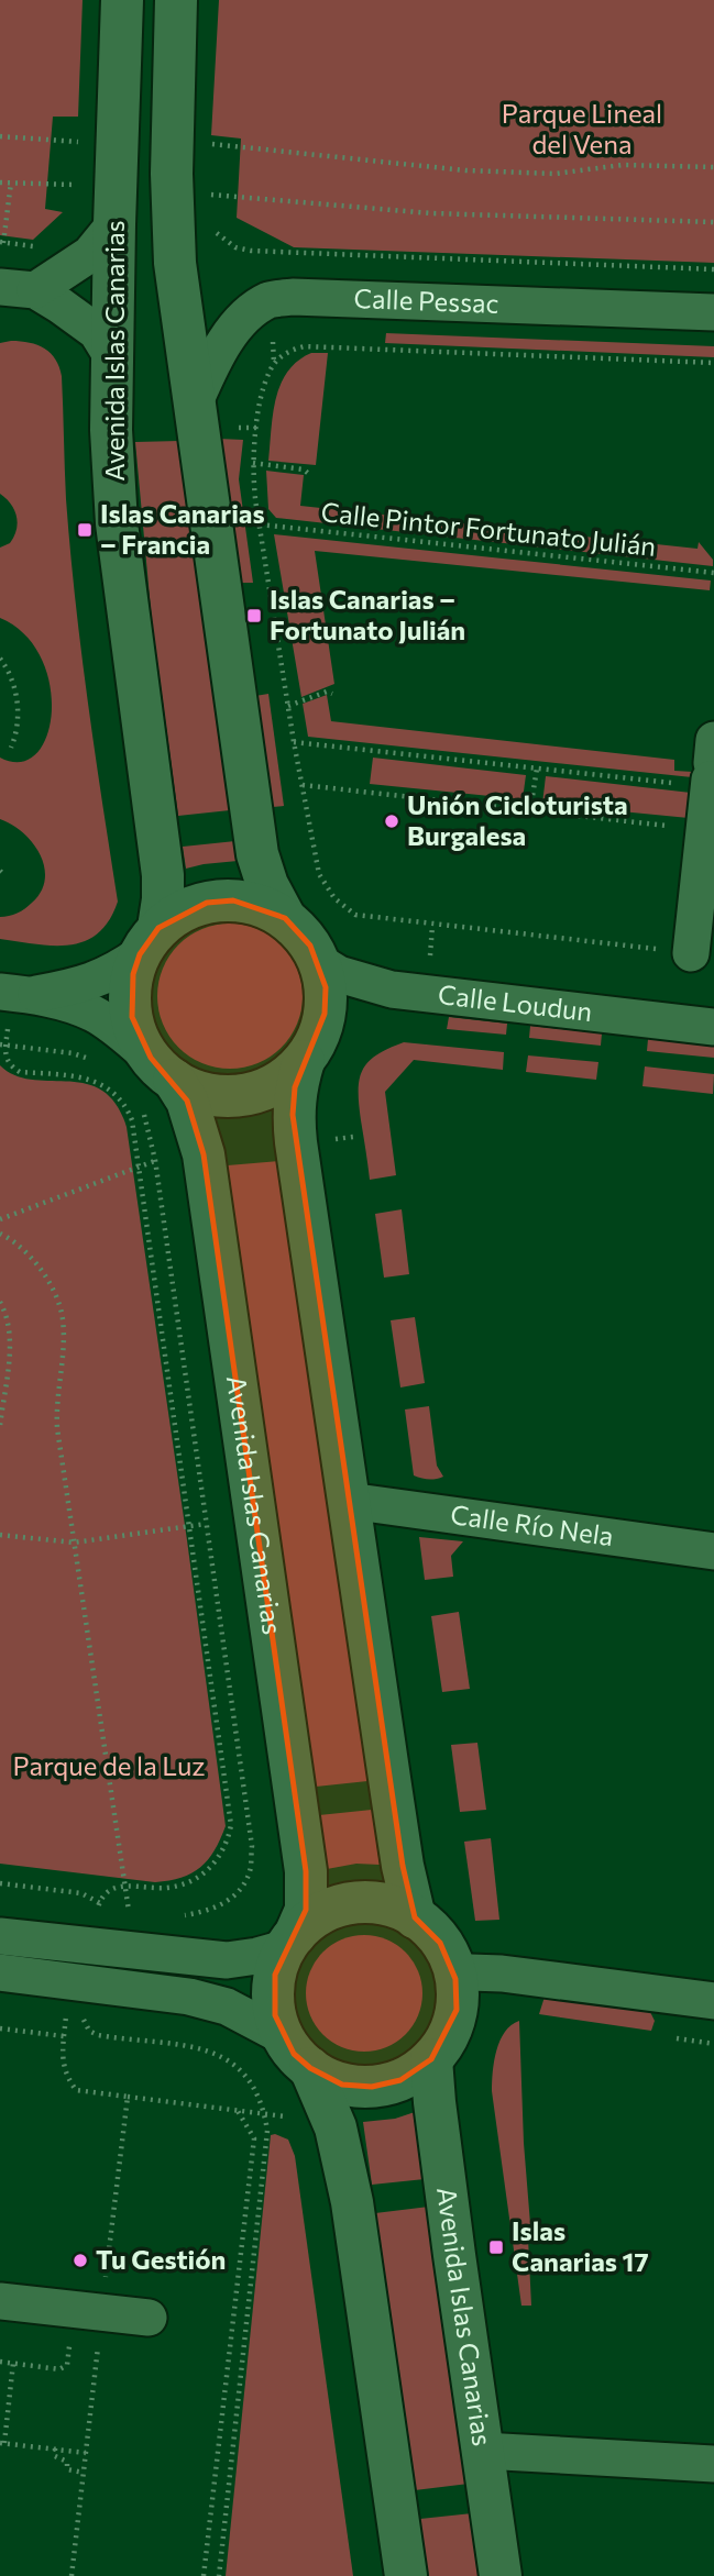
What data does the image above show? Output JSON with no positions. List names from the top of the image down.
{
  "streets": {
    "main road": ["Avenida Islas Canarias"],
    "street": ["Calle Pessac", "Calle Loudun", "Calle Río Nela"],
    "path": ["Calle Pintor Fortunato Julián"]
  },
  "crossings": [
    ["Avenida Islas Canarias", "Calle Loudun"]
  ],
  "parks": ["Parque Lineal del Vena", "Parque de la Luz"],
  "places": {
    "transit": ["Islas Canarias – Francia", "Islas Canarias – Fortunato Julián", "Islas Canarias 17"],
    "other": ["Unión Cicloturista Burgalesa", "Tu Gestión"]
  }
}
